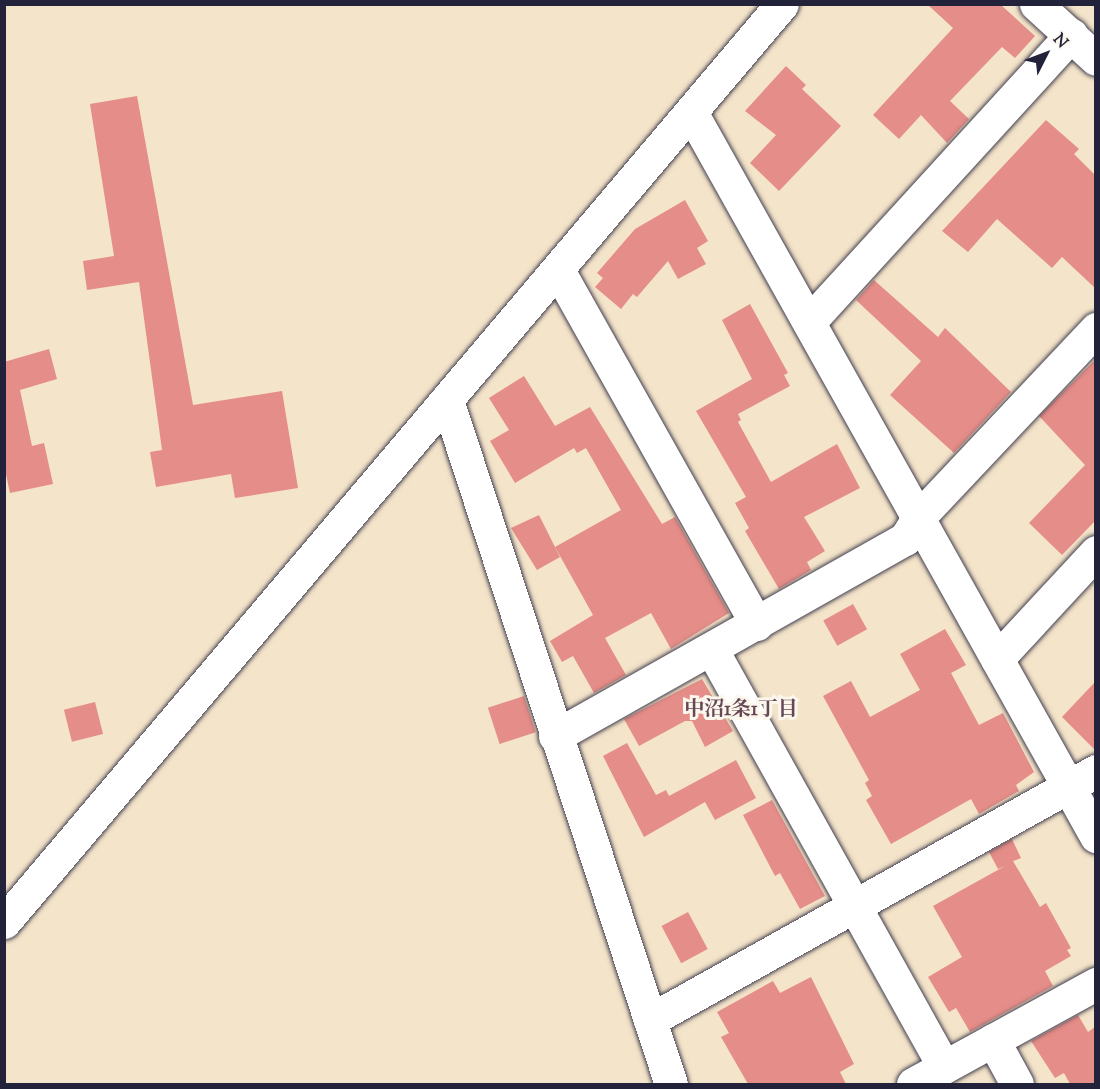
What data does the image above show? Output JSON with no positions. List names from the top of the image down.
{
  "districts": ["中沼1条1丁目"],
  "north": "top right"
}
